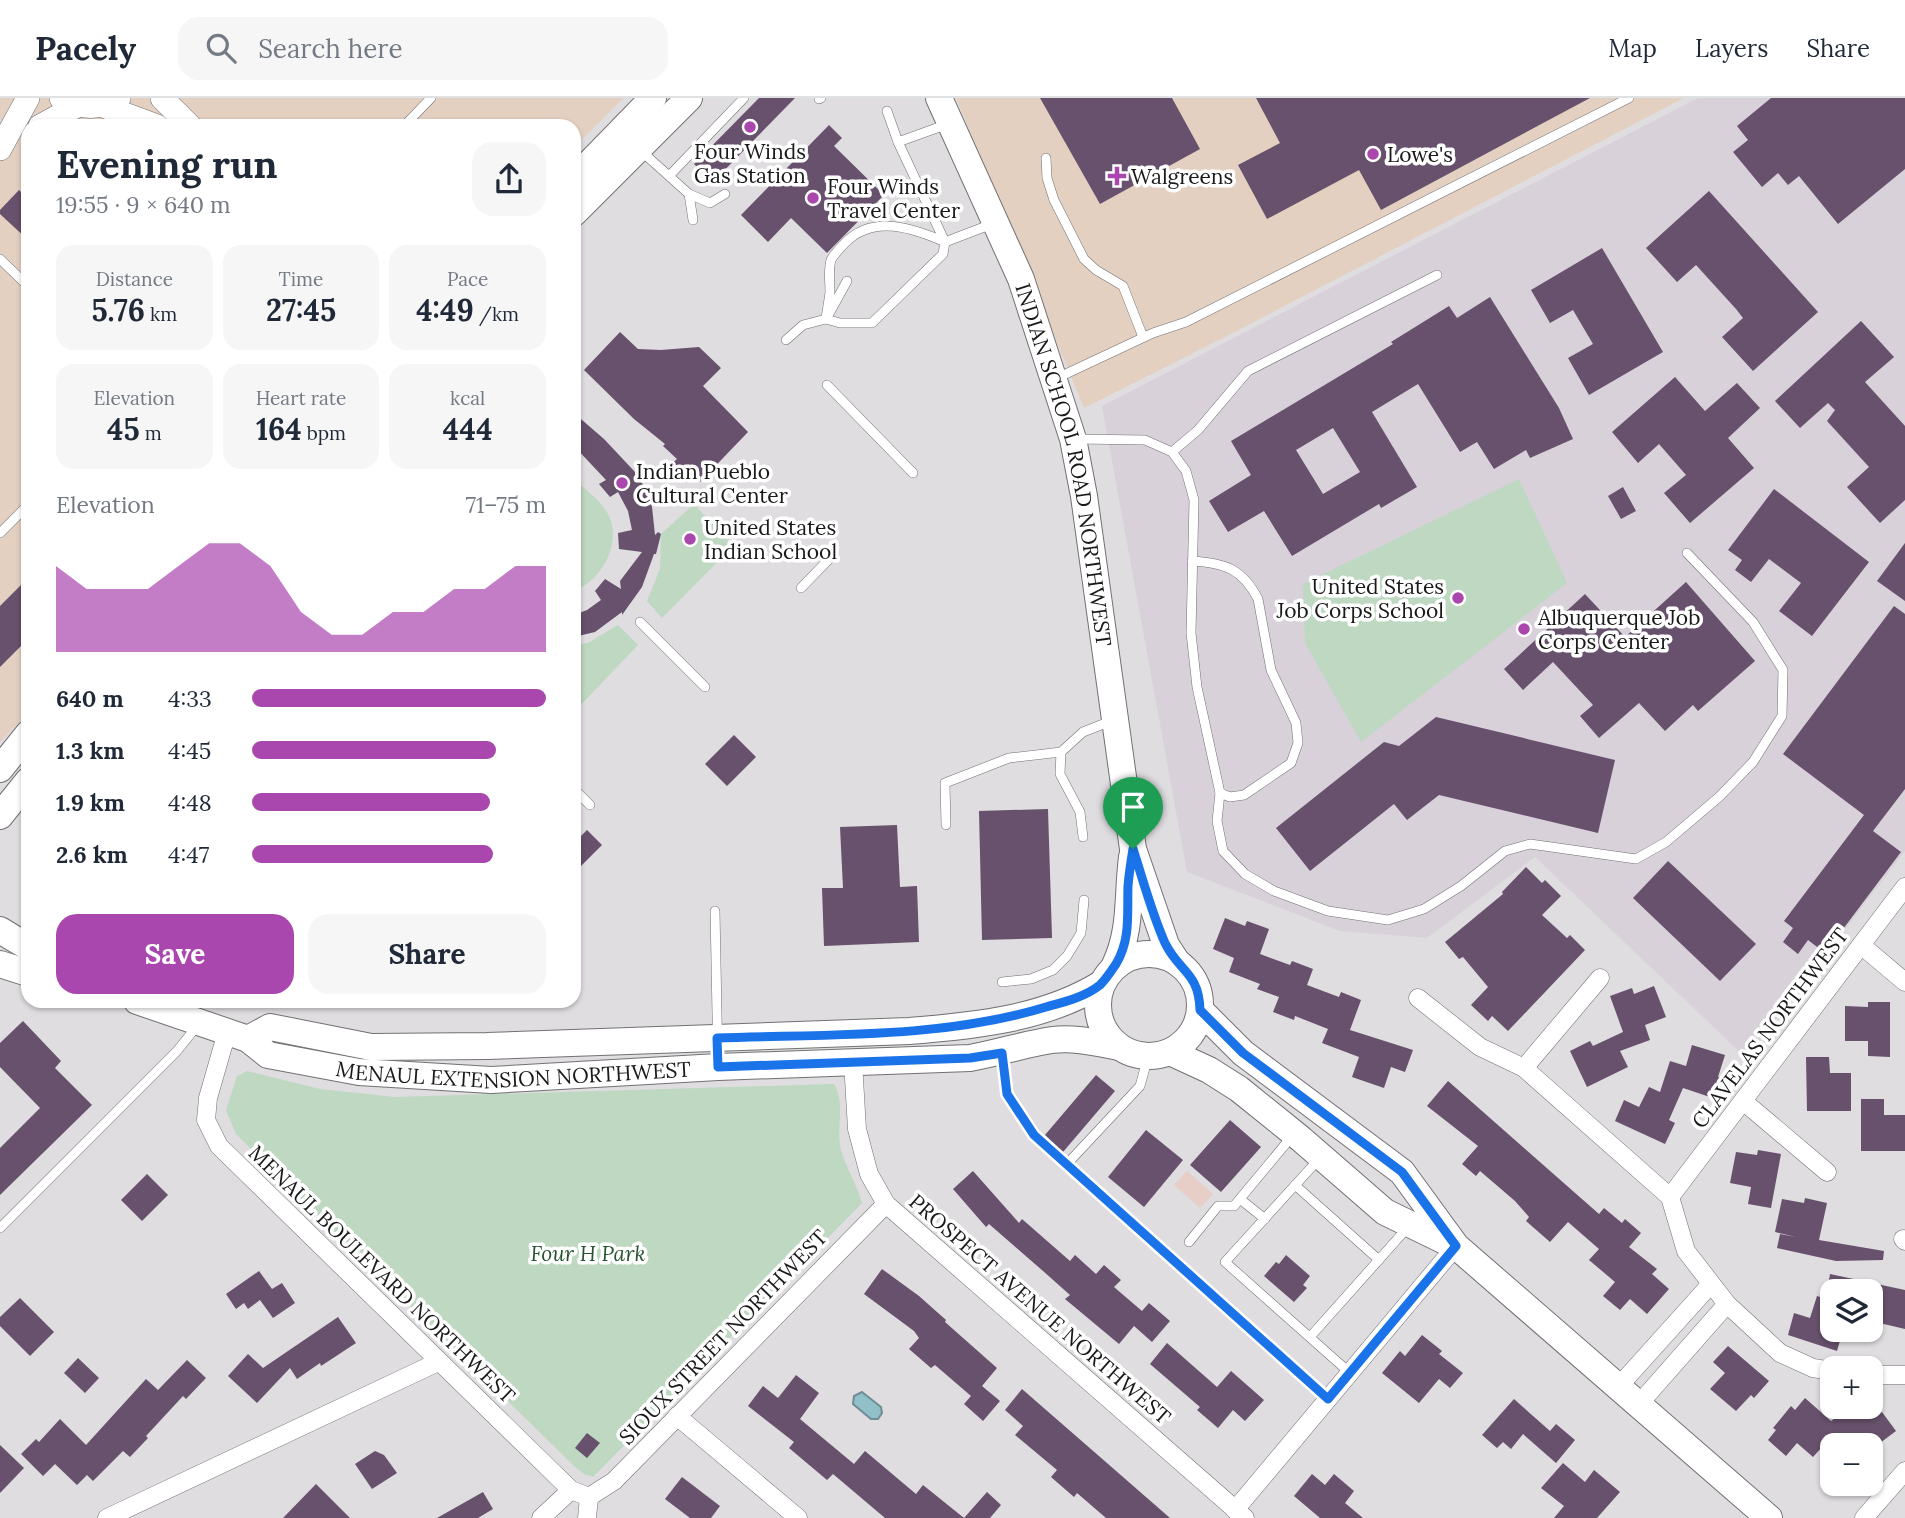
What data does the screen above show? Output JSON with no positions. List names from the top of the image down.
{
  "streets": {
    "main road": ["INDIAN SCHOOL ROAD NORTHWEST", "MENAUL EXTENSION NORTHWEST"],
    "street": [
      "CLAVELAS NORTHWEST",
      "MENAUL BOULEVARD NORTHWEST",
      "PROSPECT AVENUE NORTHWEST",
      "SIOUX STREET NORTHWEST"
    ]
  },
  "crossings": [
    ["INDIAN SCHOOL ROAD NORTHWEST", "MENAUL EXTENSION NORTHWEST"],
    ["MENAUL EXTENSION NORTHWEST", "MENAUL BOULEVARD NORTHWEST"],
    ["MENAUL EXTENSION NORTHWEST", "PROSPECT AVENUE NORTHWEST"],
    ["MENAUL BOULEVARD NORTHWEST", "SIOUX STREET NORTHWEST"],
    ["PROSPECT AVENUE NORTHWEST", "SIOUX STREET NORTHWEST"]
  ],
  "parks": ["Four H Park"],
  "places": {
    "other": [
      "Four Winds Gas Station",
      "Lowe's",
      "Four Winds Travel Center",
      "Indian Pueblo Cultural Center",
      "United States Indian School",
      "United States Job Corps School",
      "Albuquerque Job Corps Center"
    ],
    "health": ["Walgreens"]
  },
  "page": {
    "header": "Pacely",
    "search": "Search here",
    "nav": ["Map", "Layers", "Share"],
    "heading": ["Evening run", "19:55 · 9 × 640 m"],
    "stats": [
      ["Distance", "5.76 km"],
      ["Time", "27:45"],
      ["Pace", "4:49 /km"],
      ["Elevation", "45 m"],
      ["Heart rate", "164 bpm"],
      ["kcal", "444"]
    ],
    "chart": ["Elevation", "71–75 m"],
    "list": [
      {
        "name": "640 m",
        "note": "4:33"
      },
      {
        "name": "1.3 km",
        "note": "4:45"
      },
      {
        "name": "1.9 km",
        "note": "4:48"
      },
      {
        "name": "2.6 km",
        "note": "4:47"
      }
    ],
    "buttons": ["Save", "Share"],
    "map_buttons": ["+", "−"]
  }
}
